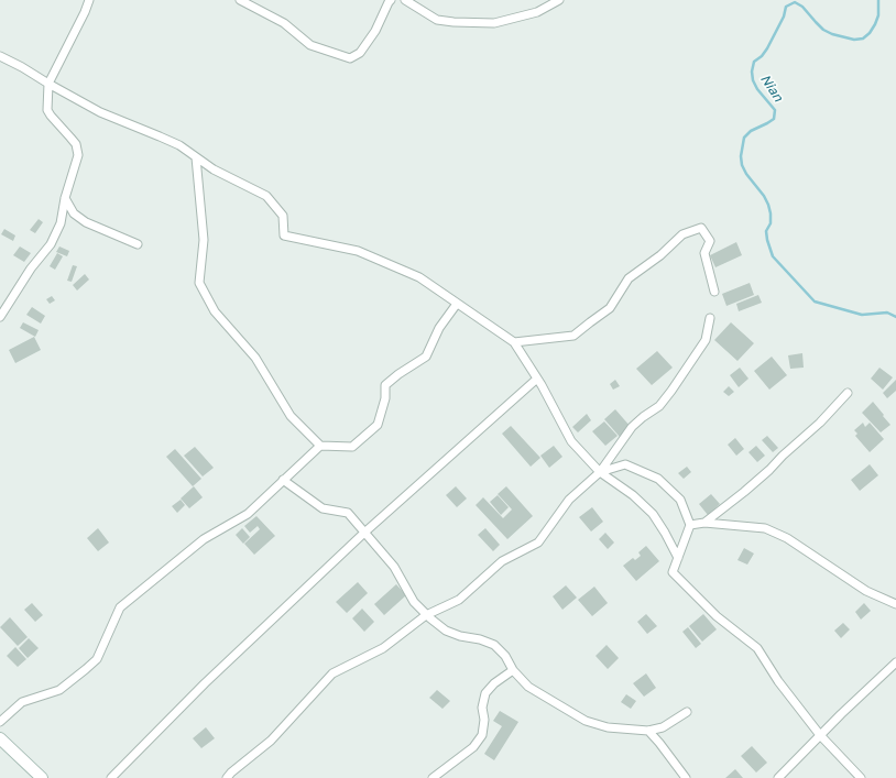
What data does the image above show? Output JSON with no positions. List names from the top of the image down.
{
  "water": ["Nian"]
}
